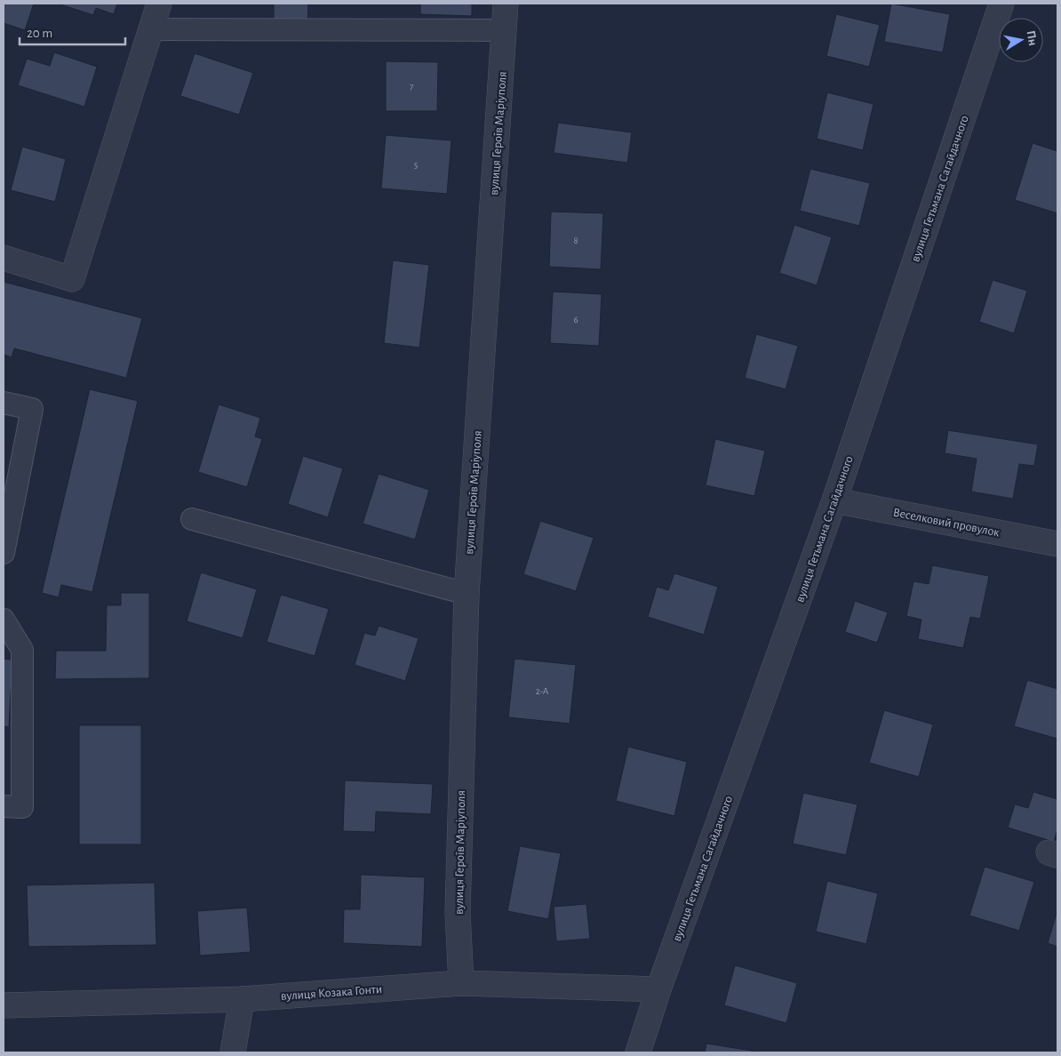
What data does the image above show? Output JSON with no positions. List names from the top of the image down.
{
  "streets": {
    "street": [
      "вулиця Героїв Маріуполя",
      "вулиця Гетьмана Сагайдачного",
      "Веселковий провулок",
      "вулиця Козака Гонти"
    ]
  },
  "crossings": [
    ["вулиця Героїв Маріуполя", "вулиця Козака Гонти"],
    ["вулиця Гетьмана Сагайдачного", "Веселковий провулок"],
    ["вулиця Гетьмана Сагайдачного", "вулиця Козака Гонти"]
  ],
  "house_numbers": [
    "7",
    "5",
    "8",
    "6",
    "2-А"
  ],
  "scale_bar": "20 m",
  "north": "right"
}
